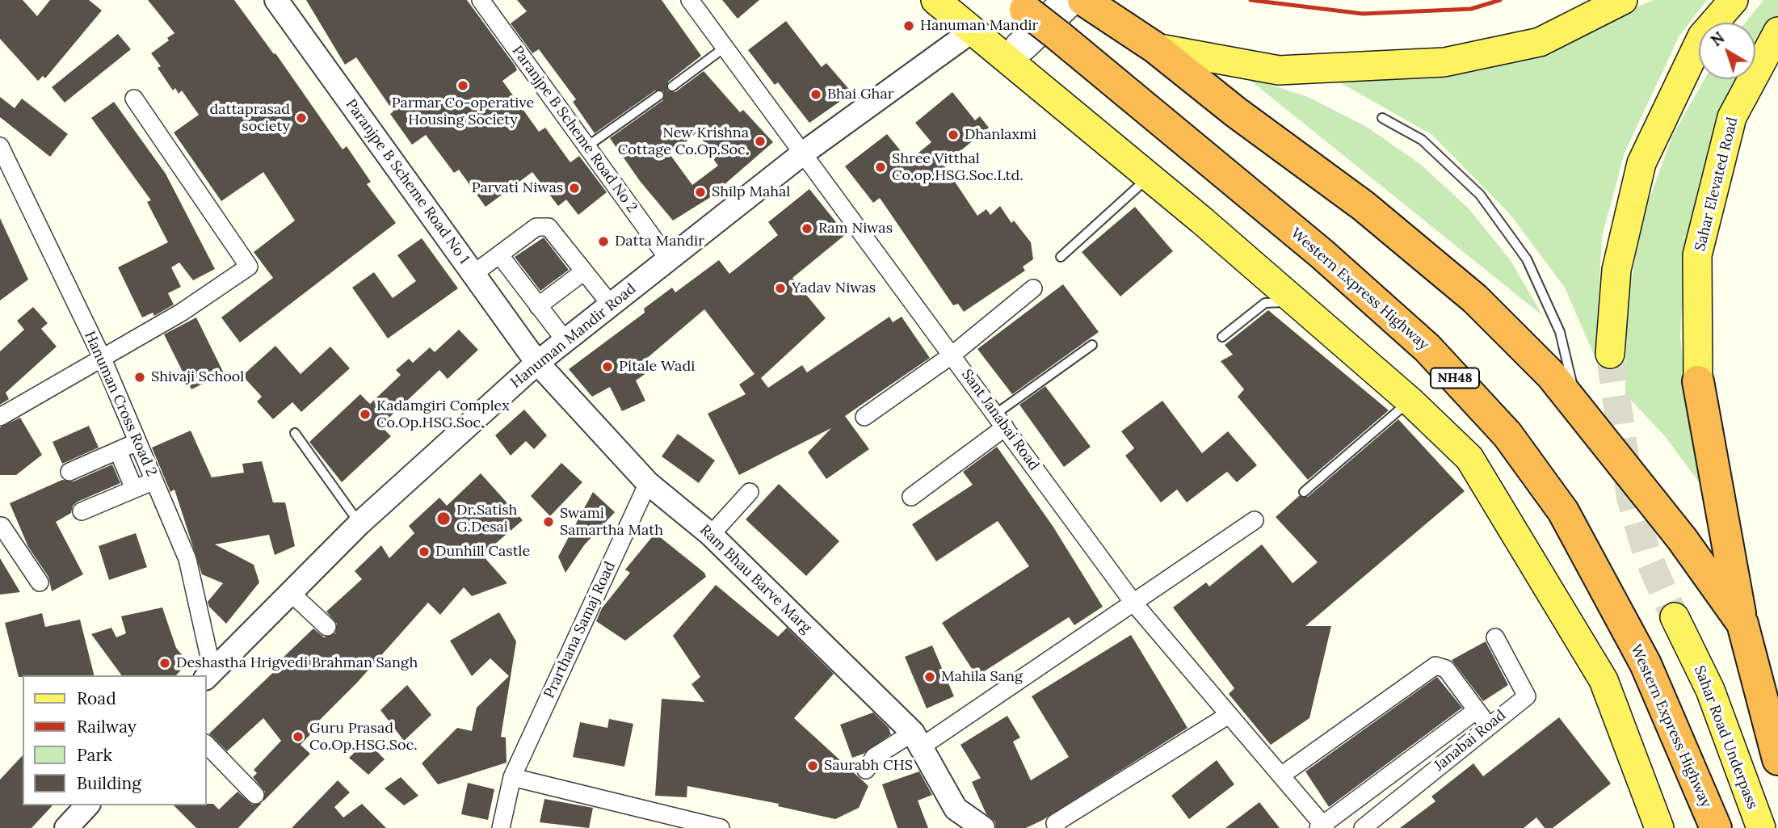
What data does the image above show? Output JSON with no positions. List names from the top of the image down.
{
  "streets": {
    "highway": ["Western Express Highway", "NH48"],
    "main road": ["Sahar Elevated Road", "Sahar Road Underpass"],
    "street": [
      "Paranjpe B Scheme Road No 2",
      "Paranjpe B Scheme Road No 1",
      "Hanuman Mandir Road",
      "Hanuman Cross Road 2",
      "Sant Janabai Road",
      "Ram Bhau Barve Marg",
      "Prarthana Samaj Road",
      "Janabai Road"
    ]
  },
  "crossings": [
    ["Paranjpe B Scheme Road No 2", "Hanuman Mandir Road"],
    ["Paranjpe B Scheme Road No 1", "Hanuman Mandir Road"],
    ["Paranjpe B Scheme Road No 1", "Ram Bhau Barve Marg"],
    ["Hanuman Mandir Road", "Hanuman Cross Road 2"],
    ["Hanuman Mandir Road", "Sant Janabai Road"],
    ["Hanuman Mandir Road", "Ram Bhau Barve Marg"],
    ["Ram Bhau Barve Marg", "Prarthana Samaj Road"]
  ],
  "places": [
    "Hanuman Mandir",
    "Parmar Co-operative Housing Society",
    "Bhai Ghar",
    "dattaprasad society",
    "Dhanlaxmi",
    "New Krishna Cottage Co.Op.Soc.",
    "Shree Vitthal Co.op.HSG.Soc.Ltd.",
    "Parvati Niwas",
    "Shilp Mahal",
    "Ram Niwas",
    "Datta Mandir",
    "Yadav Niwas",
    "Pitale Wadi",
    "Shivaji School",
    "Kadamgiri Complex Co.Op.HSG.Soc.",
    "Dr.Satish G.Desai",
    "Swami Samartha Math",
    "Dunhill Castle",
    "Deshastha Hrigvedi Brahman Sangh",
    "Mahila Sang",
    "Guru Prasad Co.Op.HSG.Soc.",
    "Saurabh CHS"
  ],
  "legend": [
    "Road",
    "Railway",
    "Park",
    "Building"
  ],
  "north": "top left"
}
